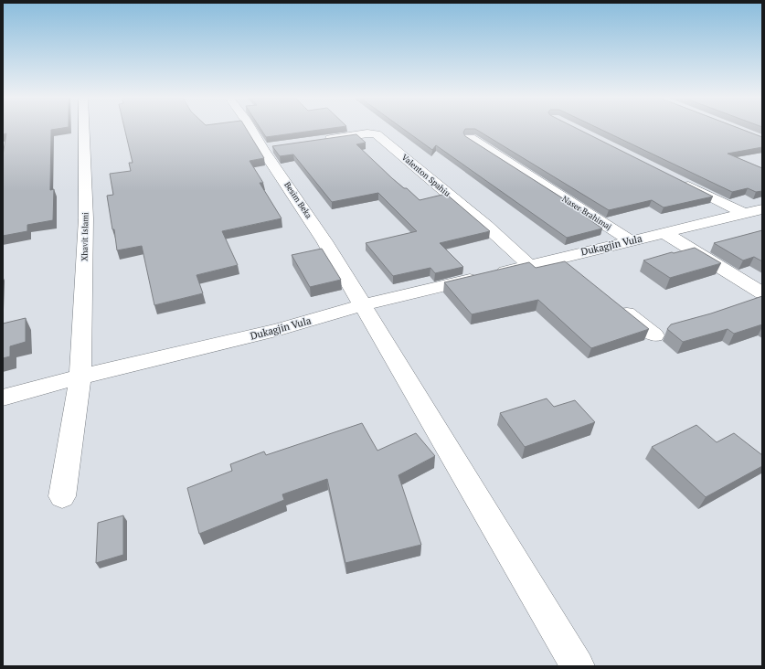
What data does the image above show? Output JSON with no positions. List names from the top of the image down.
{
  "streets": {
    "street": [
      "Valenton Spahiu",
      "Besim Beka",
      "Naser Brahimaj",
      "Xhavit Islami",
      "Dukagjin Vula"
    ]
  },
  "crossings": [
    ["Valenton Spahiu", "Dukagjin Vula"],
    ["Besim Beka", "Dukagjin Vula"],
    ["Naser Brahimaj", "Dukagjin Vula"],
    ["Xhavit Islami", "Dukagjin Vula"]
  ]
}
